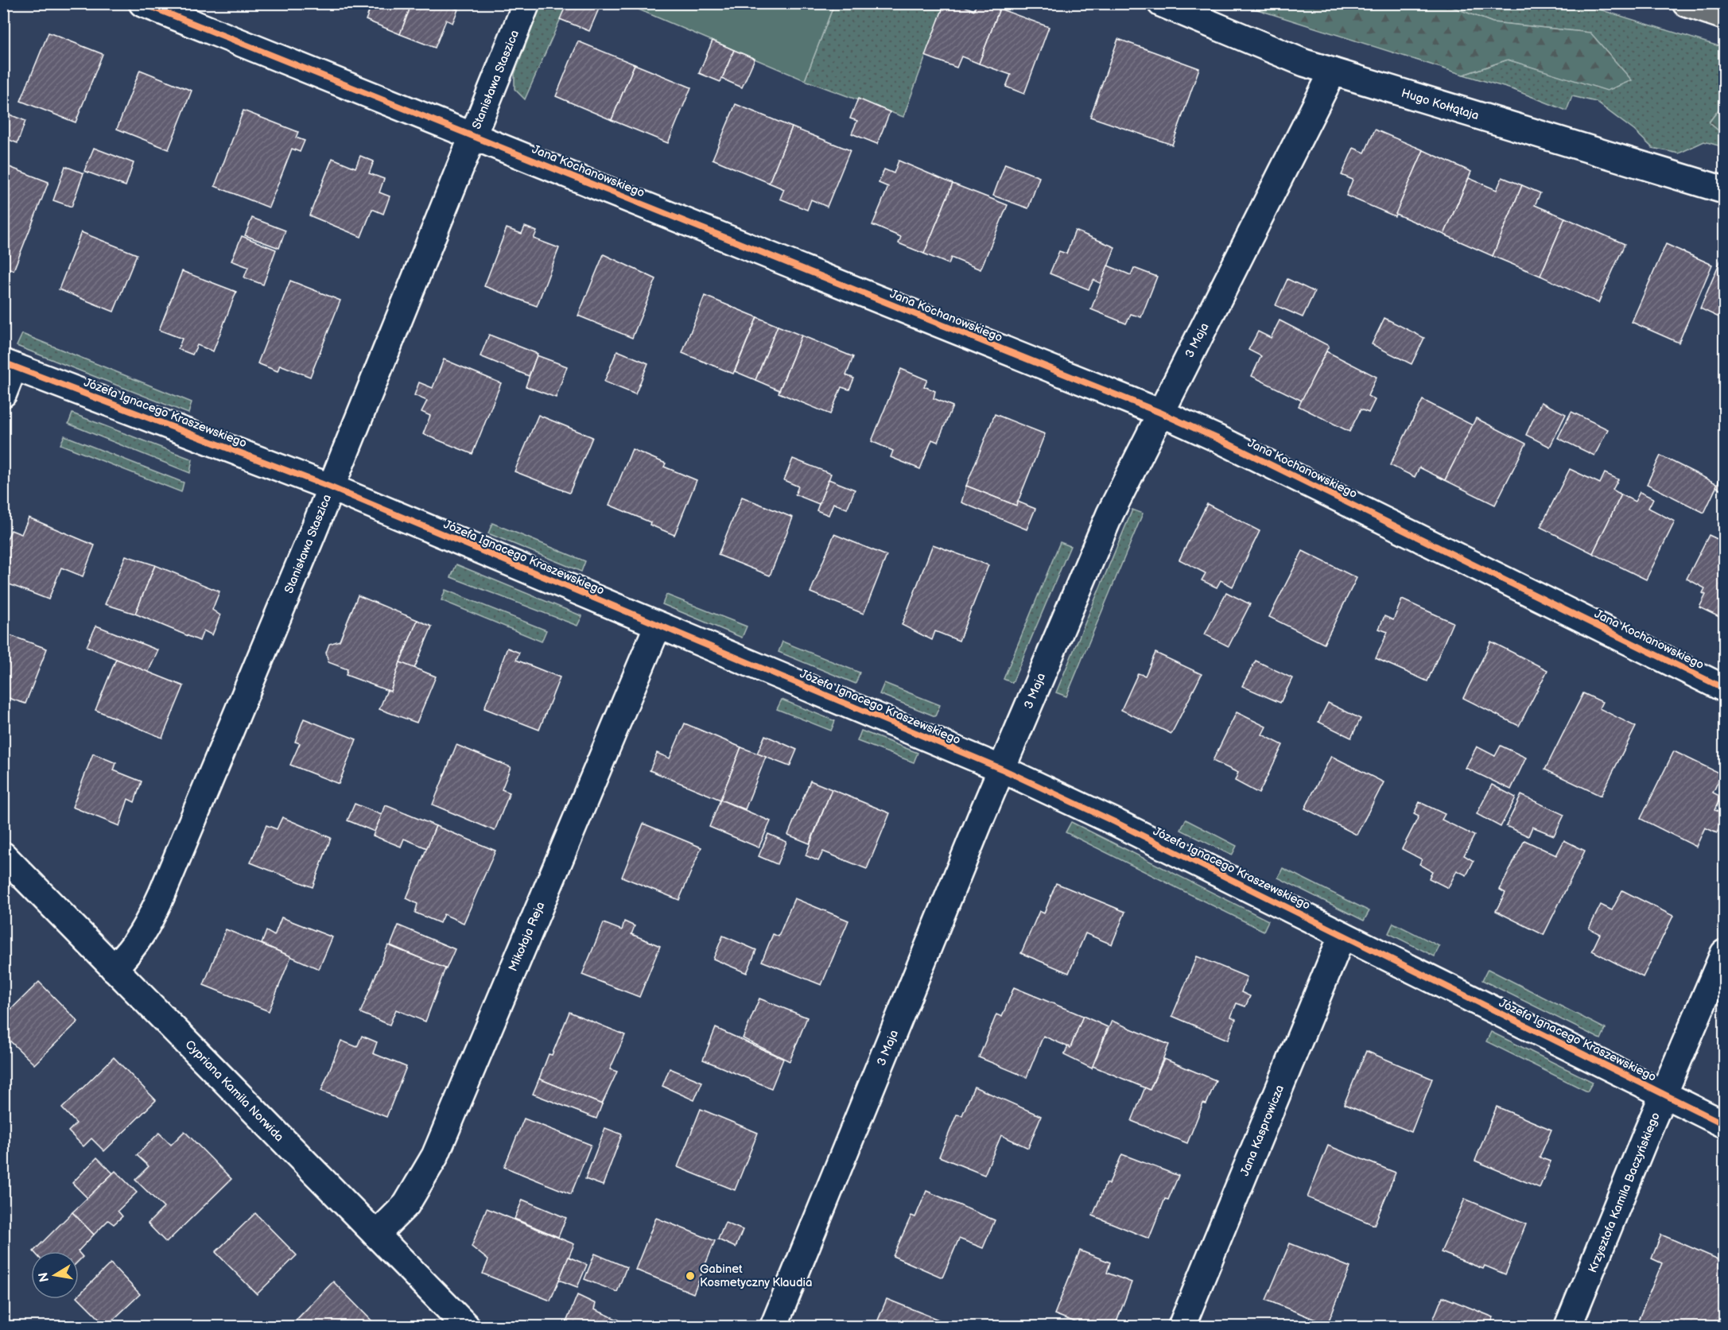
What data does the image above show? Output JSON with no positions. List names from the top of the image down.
{
  "streets": {
    "street": [
      "Stanisława Staszica",
      "Hugo Kołłątaja",
      "Jana Kochanowskiego",
      "3 Maja",
      "Józefa Ignacego Kraszewskiego",
      "Mikołaja Reja",
      "Cypriana Kamila Norwida",
      "Jana Kasprowicza",
      "Krzysztofa Kamila Baczyńskiego"
    ]
  },
  "crossings": [
    ["Stanisława Staszica", "Jana Kochanowskiego"],
    ["Stanisława Staszica", "Józefa Ignacego Kraszewskiego"],
    ["Stanisława Staszica", "Cypriana Kamila Norwida"],
    ["Hugo Kołłątaja", "3 Maja"],
    ["Jana Kochanowskiego", "3 Maja"],
    ["3 Maja", "Józefa Ignacego Kraszewskiego"],
    ["Józefa Ignacego Kraszewskiego", "Mikołaja Reja"],
    ["Józefa Ignacego Kraszewskiego", "Jana Kasprowicza"],
    ["Józefa Ignacego Kraszewskiego", "Krzysztofa Kamila Baczyńskiego"],
    ["Mikołaja Reja", "Cypriana Kamila Norwida"]
  ],
  "places": ["Gabinet Kosmetyczny Klaudia"],
  "north": "left"
}
